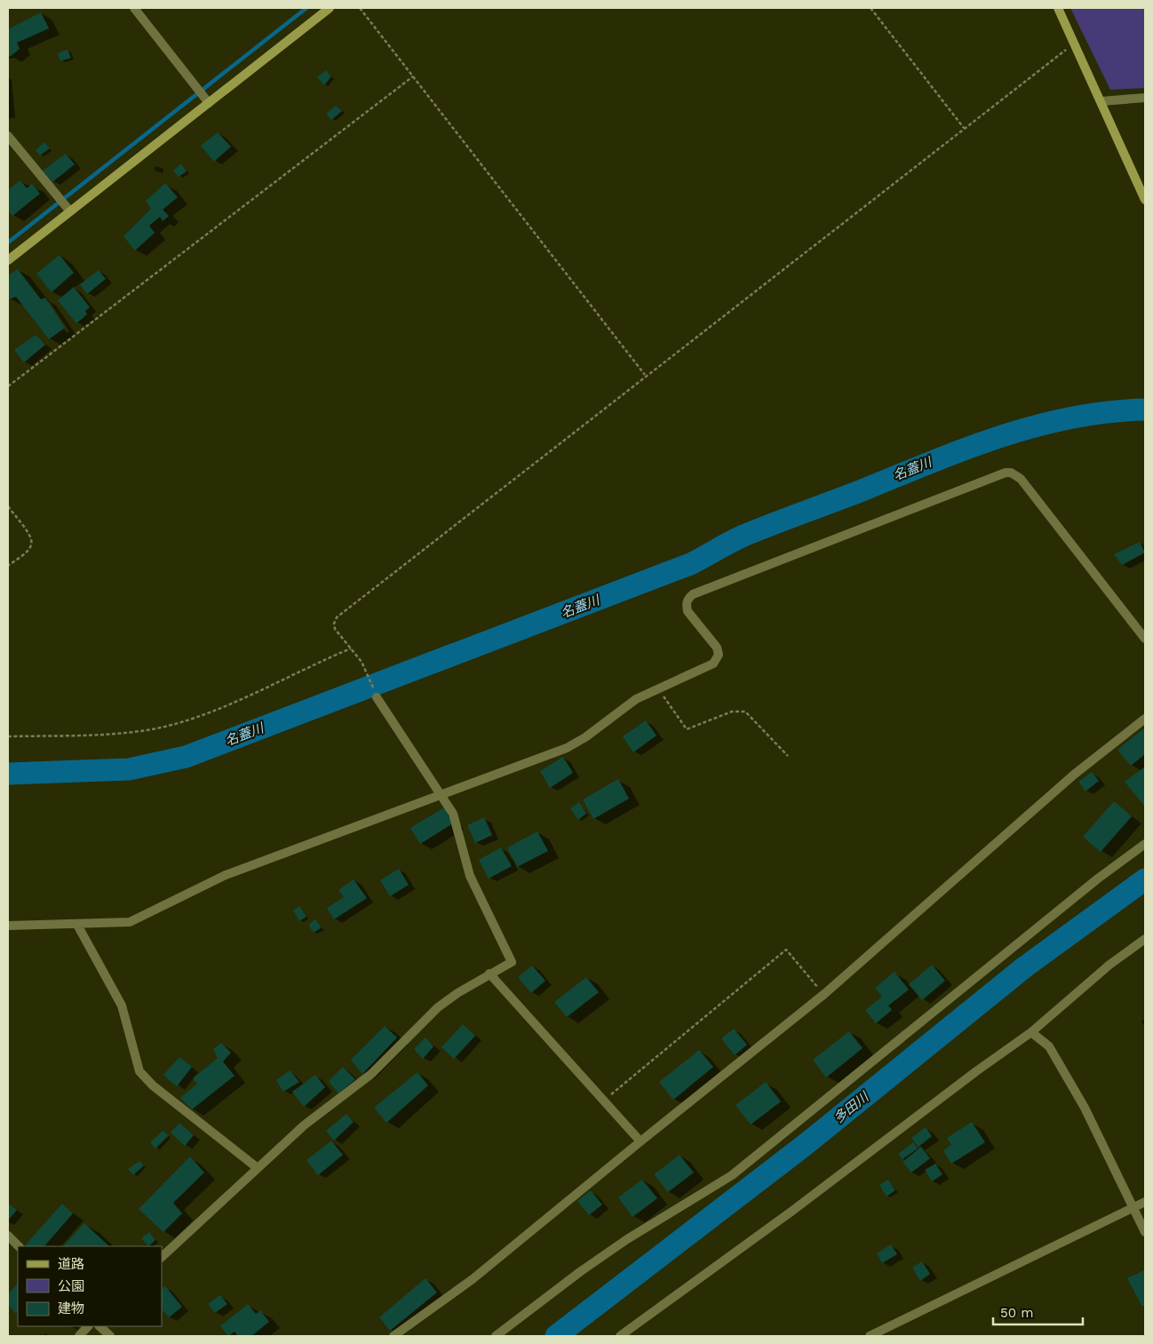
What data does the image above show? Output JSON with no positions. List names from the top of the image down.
{
  "water": ["名蓋川", "多田川"],
  "legend": ["道路", "公園", "建物"],
  "scale_bar": "50 m"
}
